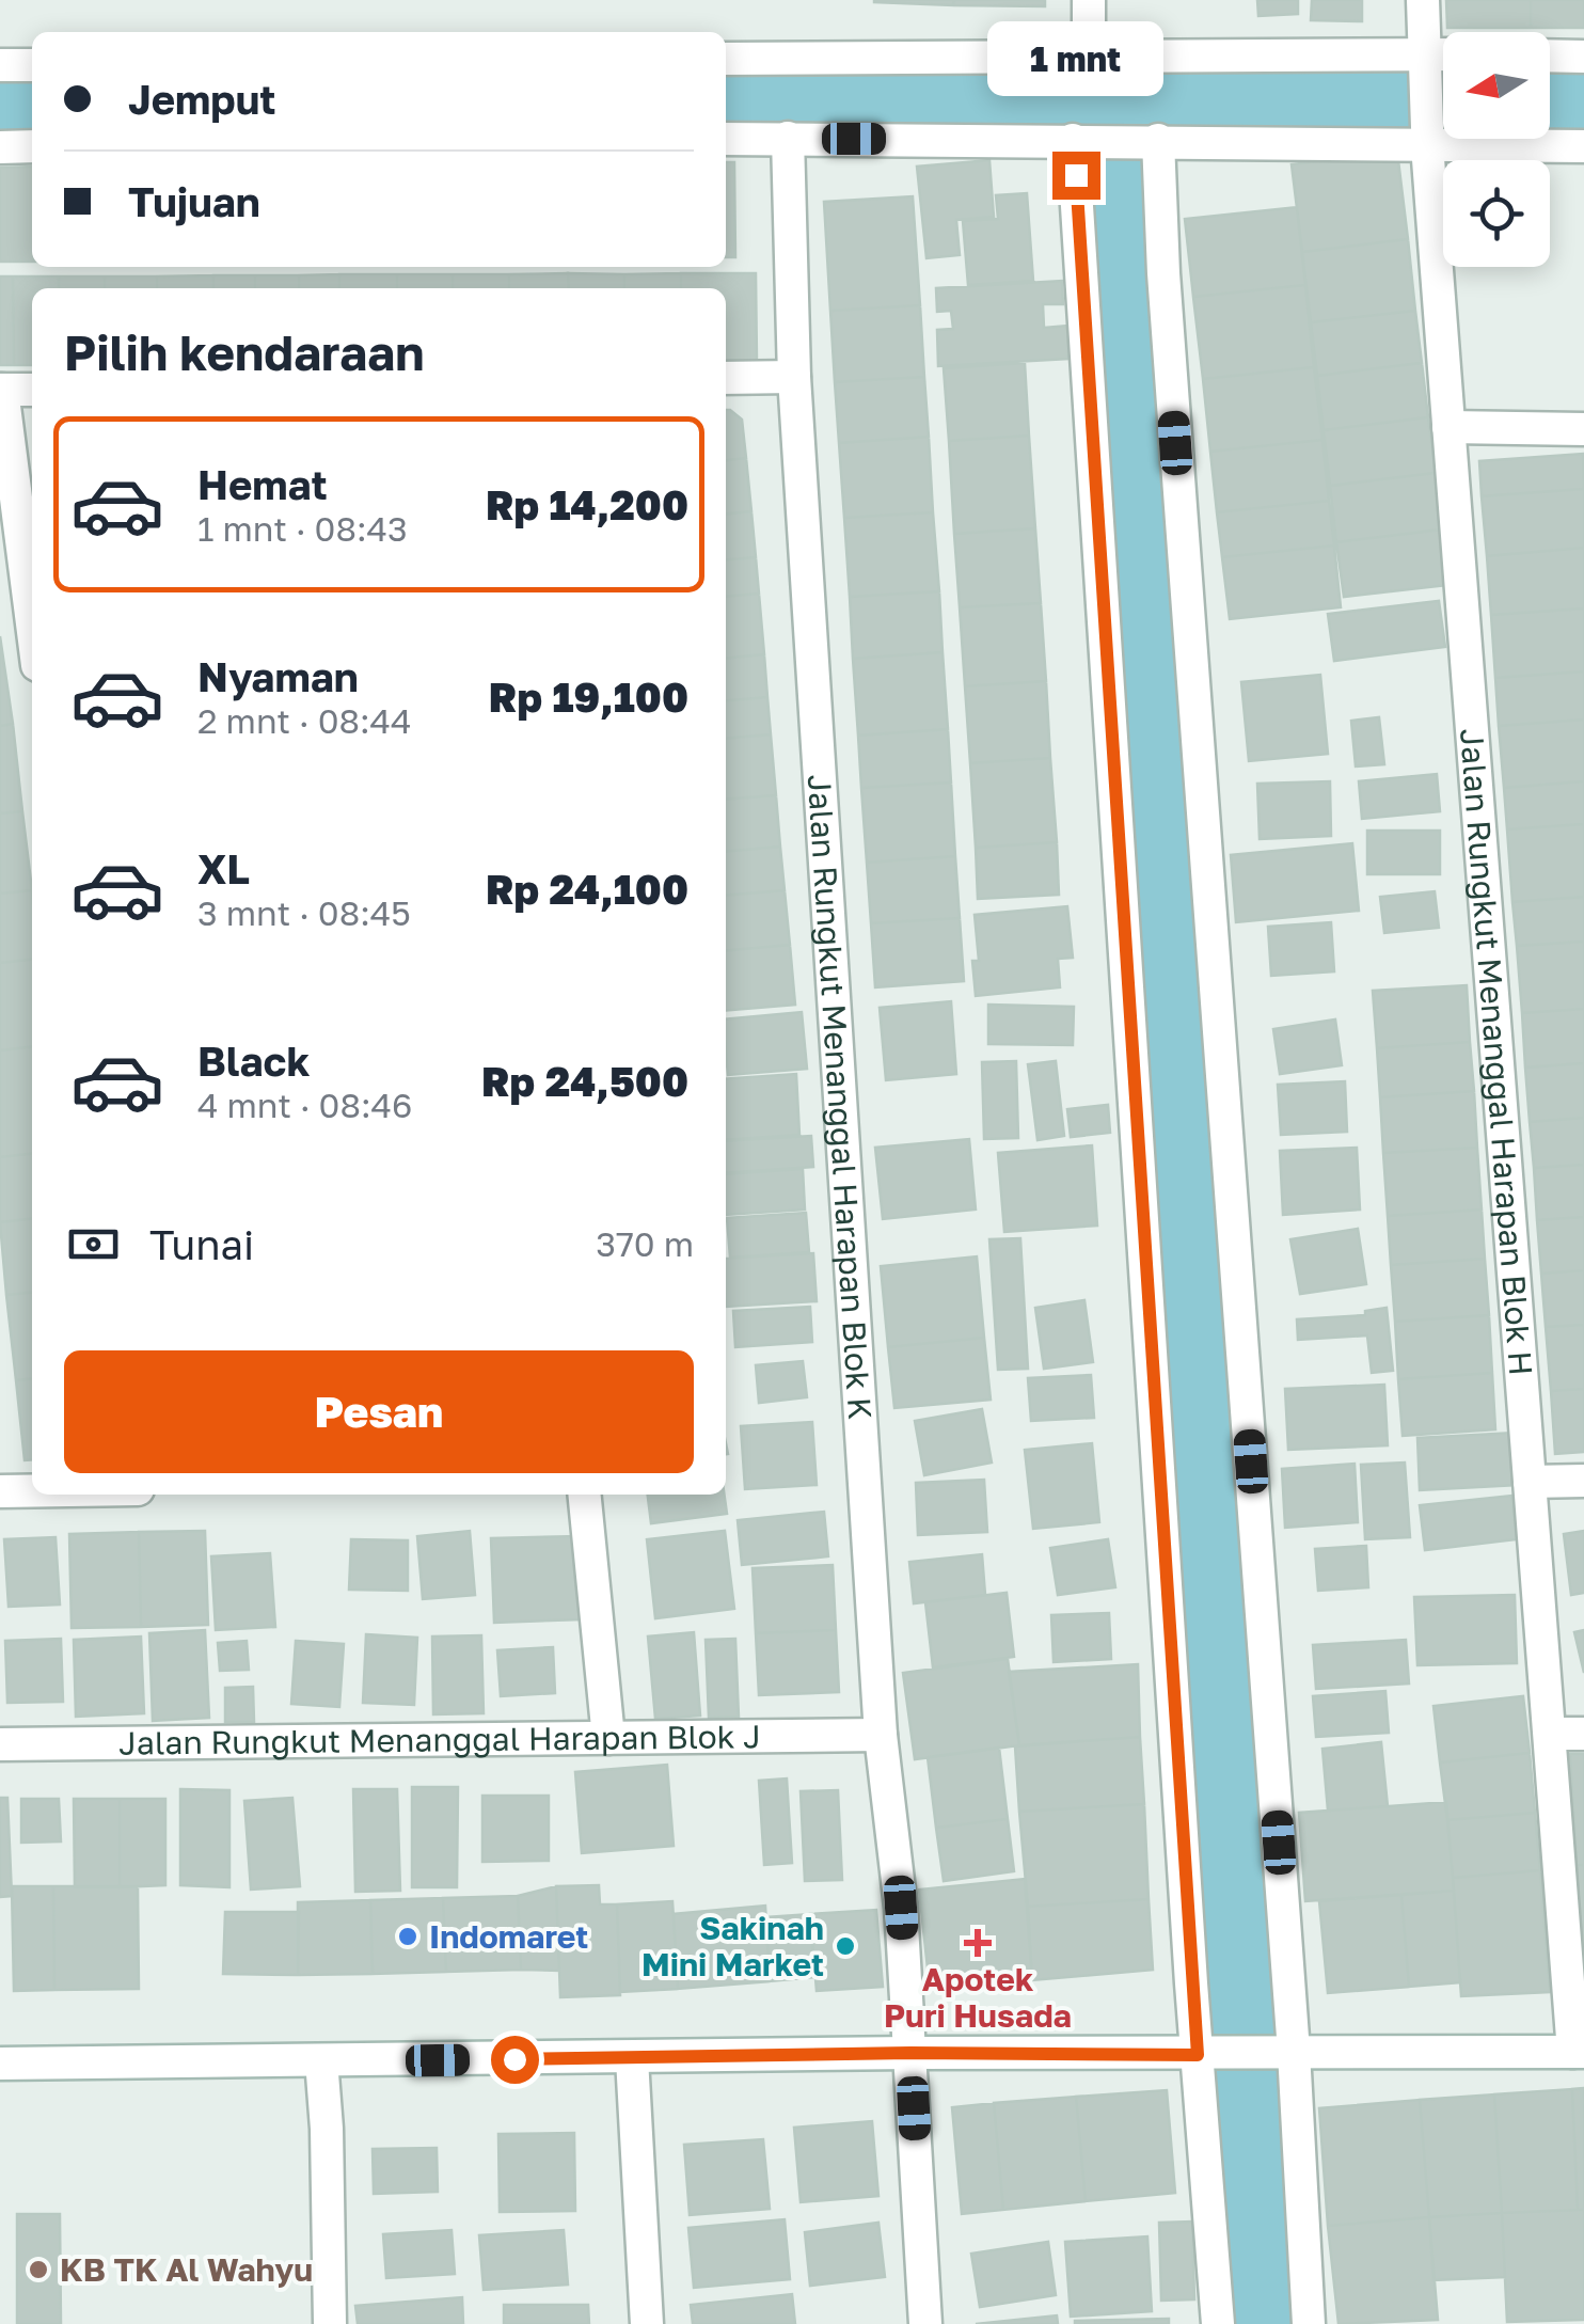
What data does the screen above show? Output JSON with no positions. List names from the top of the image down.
{
  "streets": {
    "street": ["Jalan Rungkut Menanggal Harapan Blok H", "Jalan Rungkut Menanggal Harapan Blok K", "Jalan Rungkut Menanggal Harapan Blok J"]
  },
  "crossings": [
    ["Jalan Rungkut Menanggal Harapan Blok K", "Jalan Rungkut Menanggal Harapan Blok J"]
  ],
  "places": {
    "other": ["Indomaret", "Sakinah Mini Market", "KB TK Al Wahyu"],
    "health": ["Apotek Puri Husada"]
  },
  "north": "left",
  "page": {
    "bubble": "1 mnt",
    "banner": ["Jemput", "Tujuan"],
    "heading": "Pilih kendaraan",
    "list": [
      {
        "name": "Hemat",
        "note": "1 mnt · 08:43",
        "value": "Rp 14,200"
      },
      {
        "name": "Nyaman",
        "note": "2 mnt · 08:44",
        "value": "Rp 19,100"
      },
      {
        "name": "XL",
        "note": "3 mnt · 08:45",
        "value": "Rp 24,100"
      },
      {
        "name": "Black",
        "note": "4 mnt · 08:46",
        "value": "Rp 24,500"
      }
    ],
    "pay": ["Tunai", "370 m"],
    "buttons": "Pesan"
  }
}
